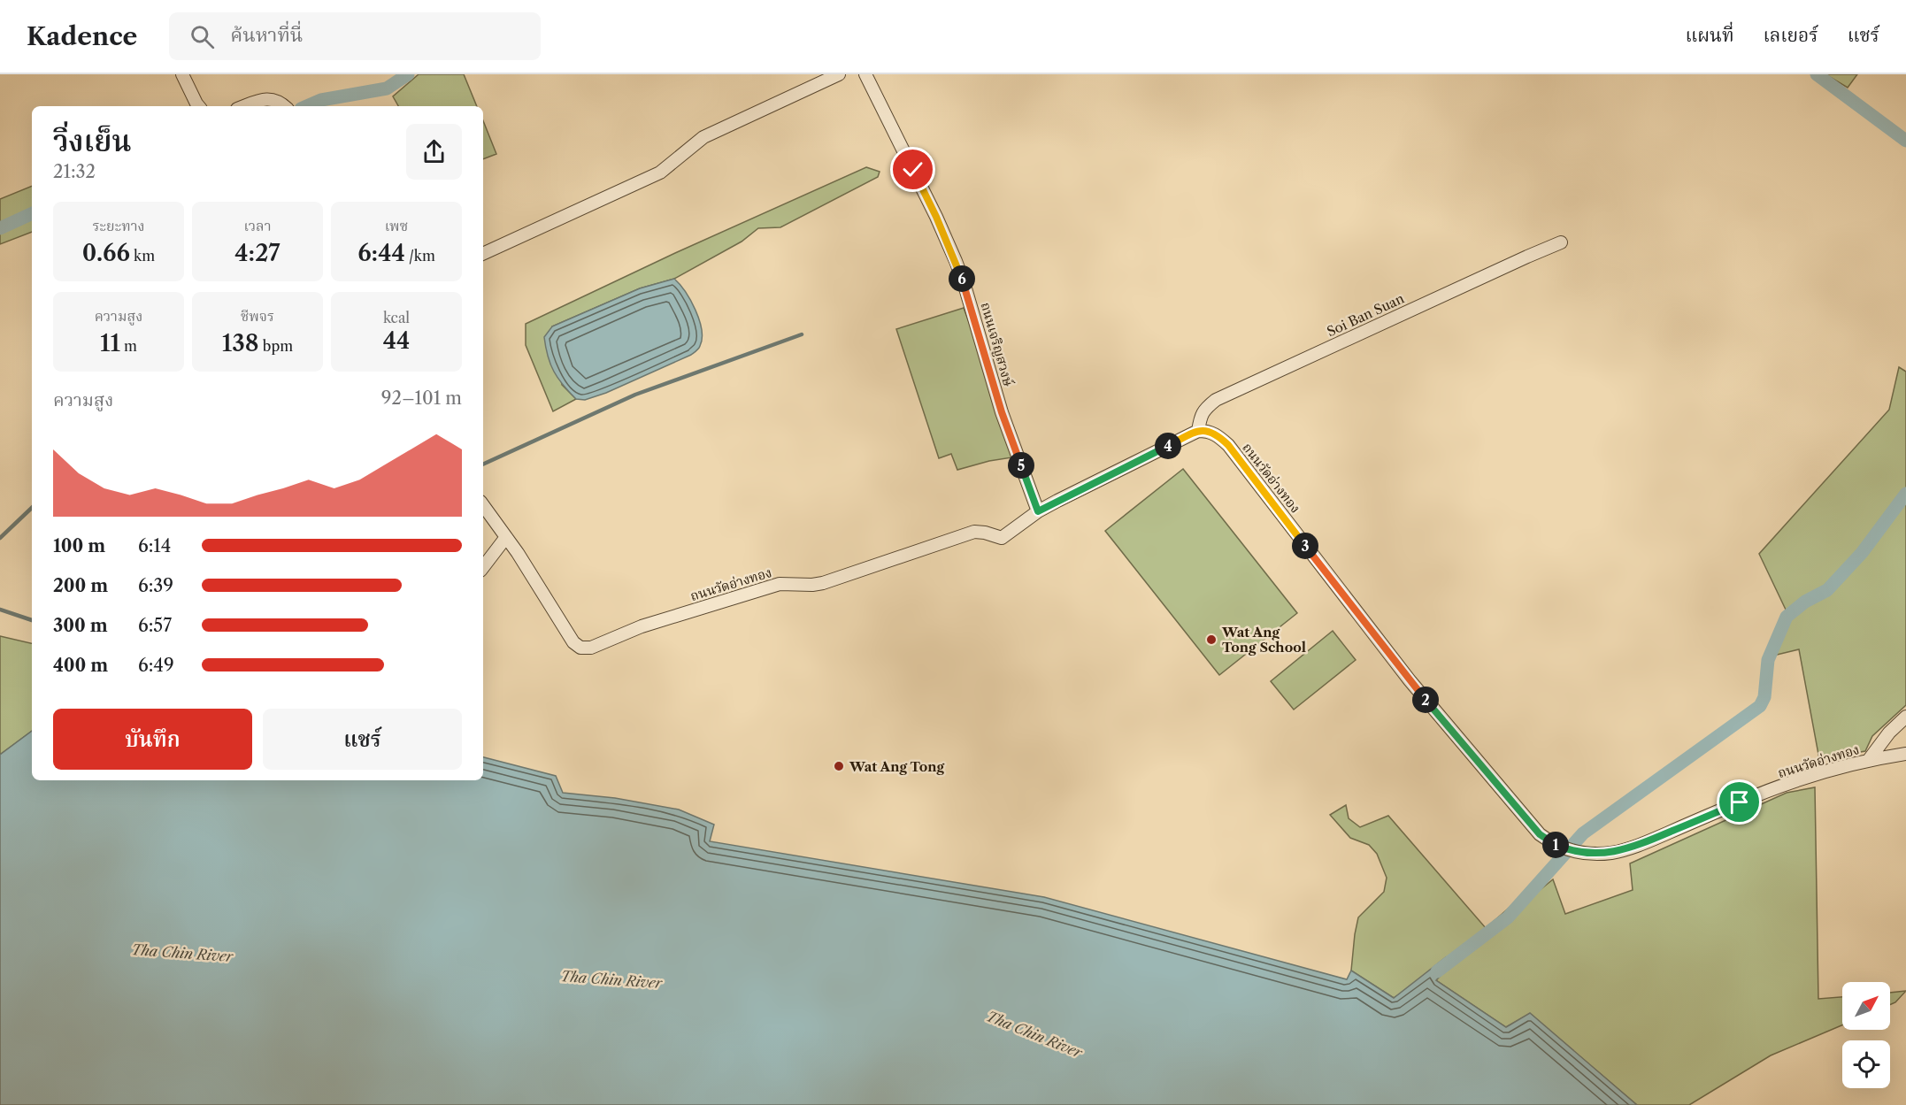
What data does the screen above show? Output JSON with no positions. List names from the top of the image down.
{
  "streets": {
    "street": ["Soi Ban Suan", "ถนนเจริญสวงษ์", "ถนนวัดอ่างทอง"]
  },
  "crossings": [
    ["Soi Ban Suan", "ถนนวัดอ่างทอง"],
    ["ถนนเจริญสวงษ์", "ถนนวัดอ่างทอง"]
  ],
  "water": ["Tha Chin River"],
  "places": ["Wat Ang Tong School", "Wat Ang Tong"],
  "north": "top right",
  "page": {
    "header": "Kadence",
    "search": "ค้นหาที่นี่",
    "nav": ["แผนที่", "เลเยอร์", "แชร์"],
    "heading": ["วิ่งเย็น", "21:32"],
    "stats": [
      ["ระยะทาง", "0.66 km"],
      ["เวลา", "4:27"],
      ["เพซ", "6:44 /km"],
      ["ความสูง", "11 m"],
      ["ชีพจร", "138 bpm"],
      ["kcal", "44"]
    ],
    "pins": [
      "6",
      "4",
      "5",
      "3",
      "2",
      "1"
    ],
    "chart": ["ความสูง", "92–101 m"],
    "list": [
      {
        "name": "100 m",
        "note": "6:14"
      },
      {
        "name": "200 m",
        "note": "6:39"
      },
      {
        "name": "300 m",
        "note": "6:57"
      },
      {
        "name": "400 m",
        "note": "6:49"
      }
    ],
    "buttons": ["บันทึก", "แชร์"]
  }
}
